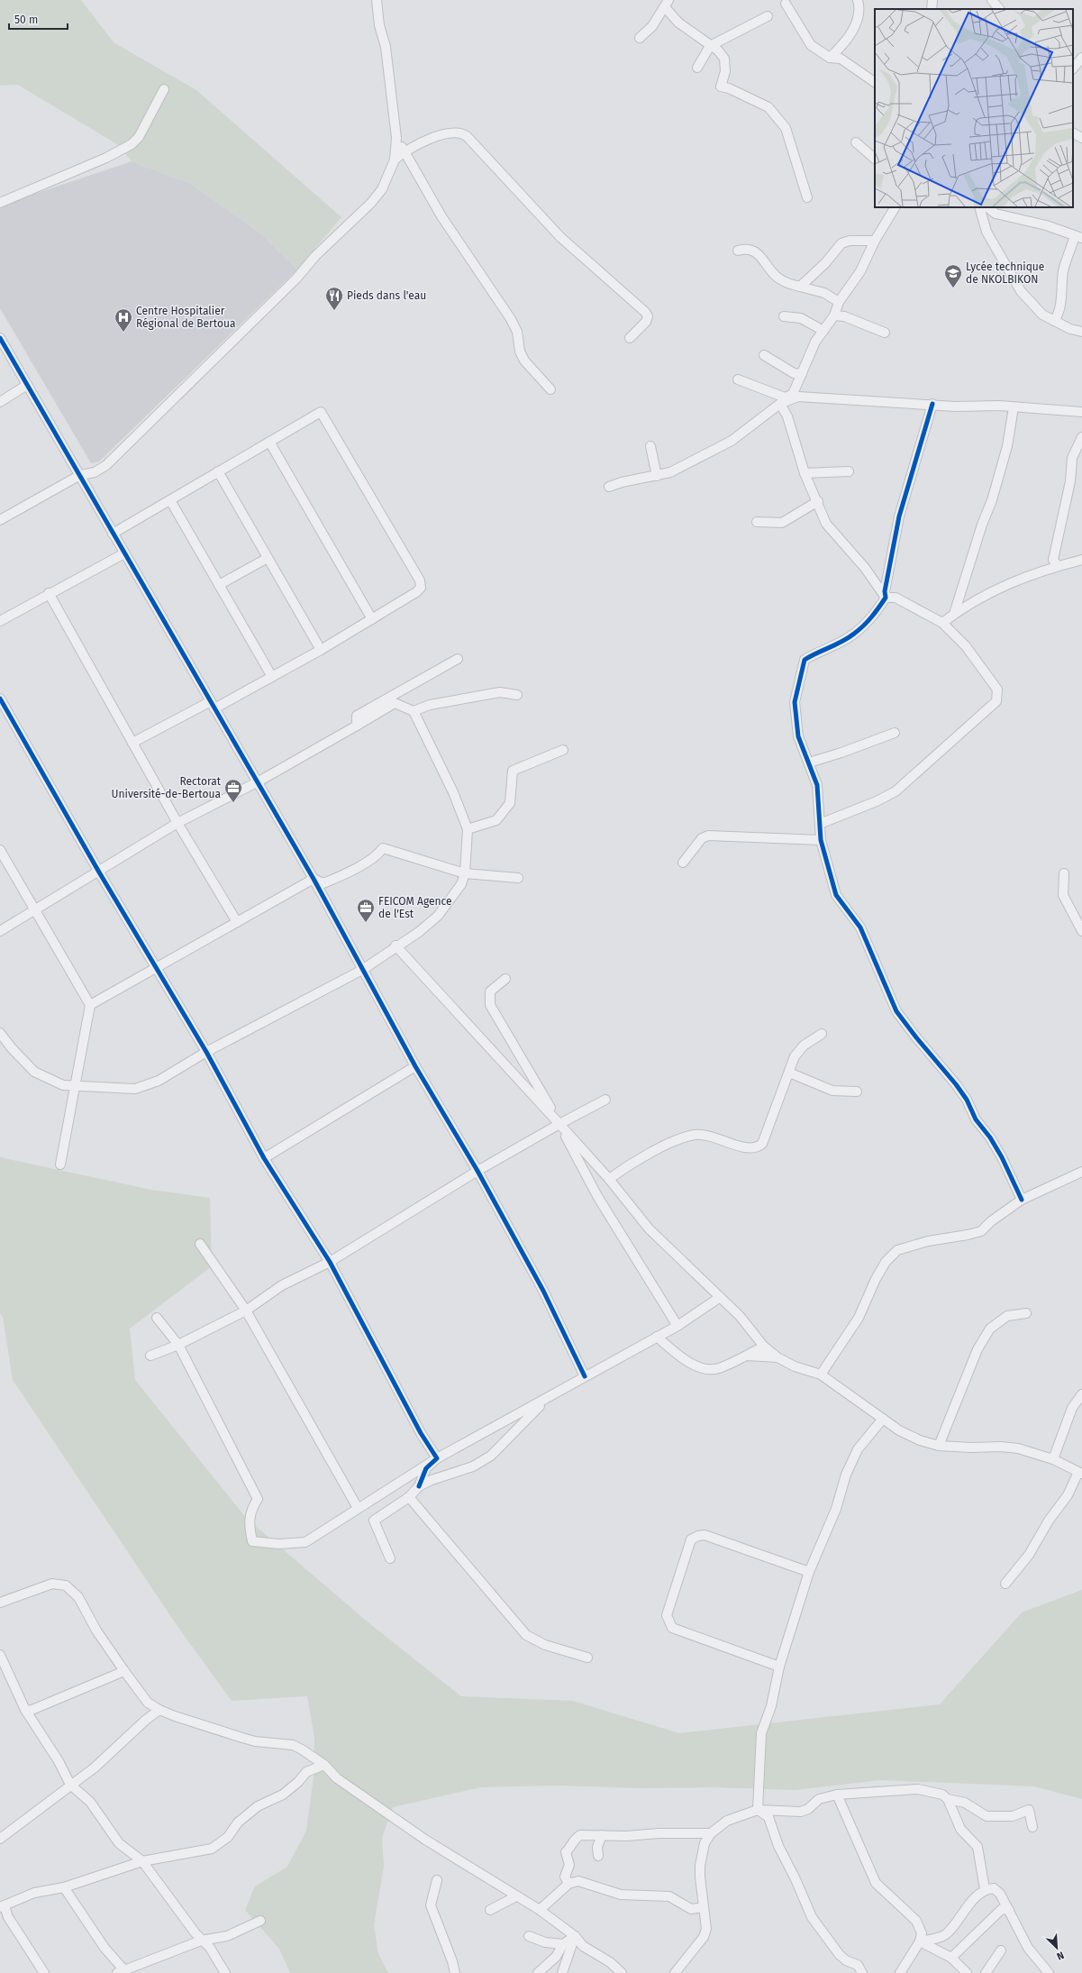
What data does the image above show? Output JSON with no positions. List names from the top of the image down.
{
  "places": {
    "school or university": ["Lycée technique de NKOLBIKON"],
    "restaurant": ["Pieds dans l'eau"],
    "hospital": ["Centre Hospitalier Régional de Bertoua"],
    "office": ["Rectorat Université-de-Bertoua", "FEICOM Agence de l'Est"]
  },
  "scale_bar": "50 m",
  "north": "bottom right"
}
